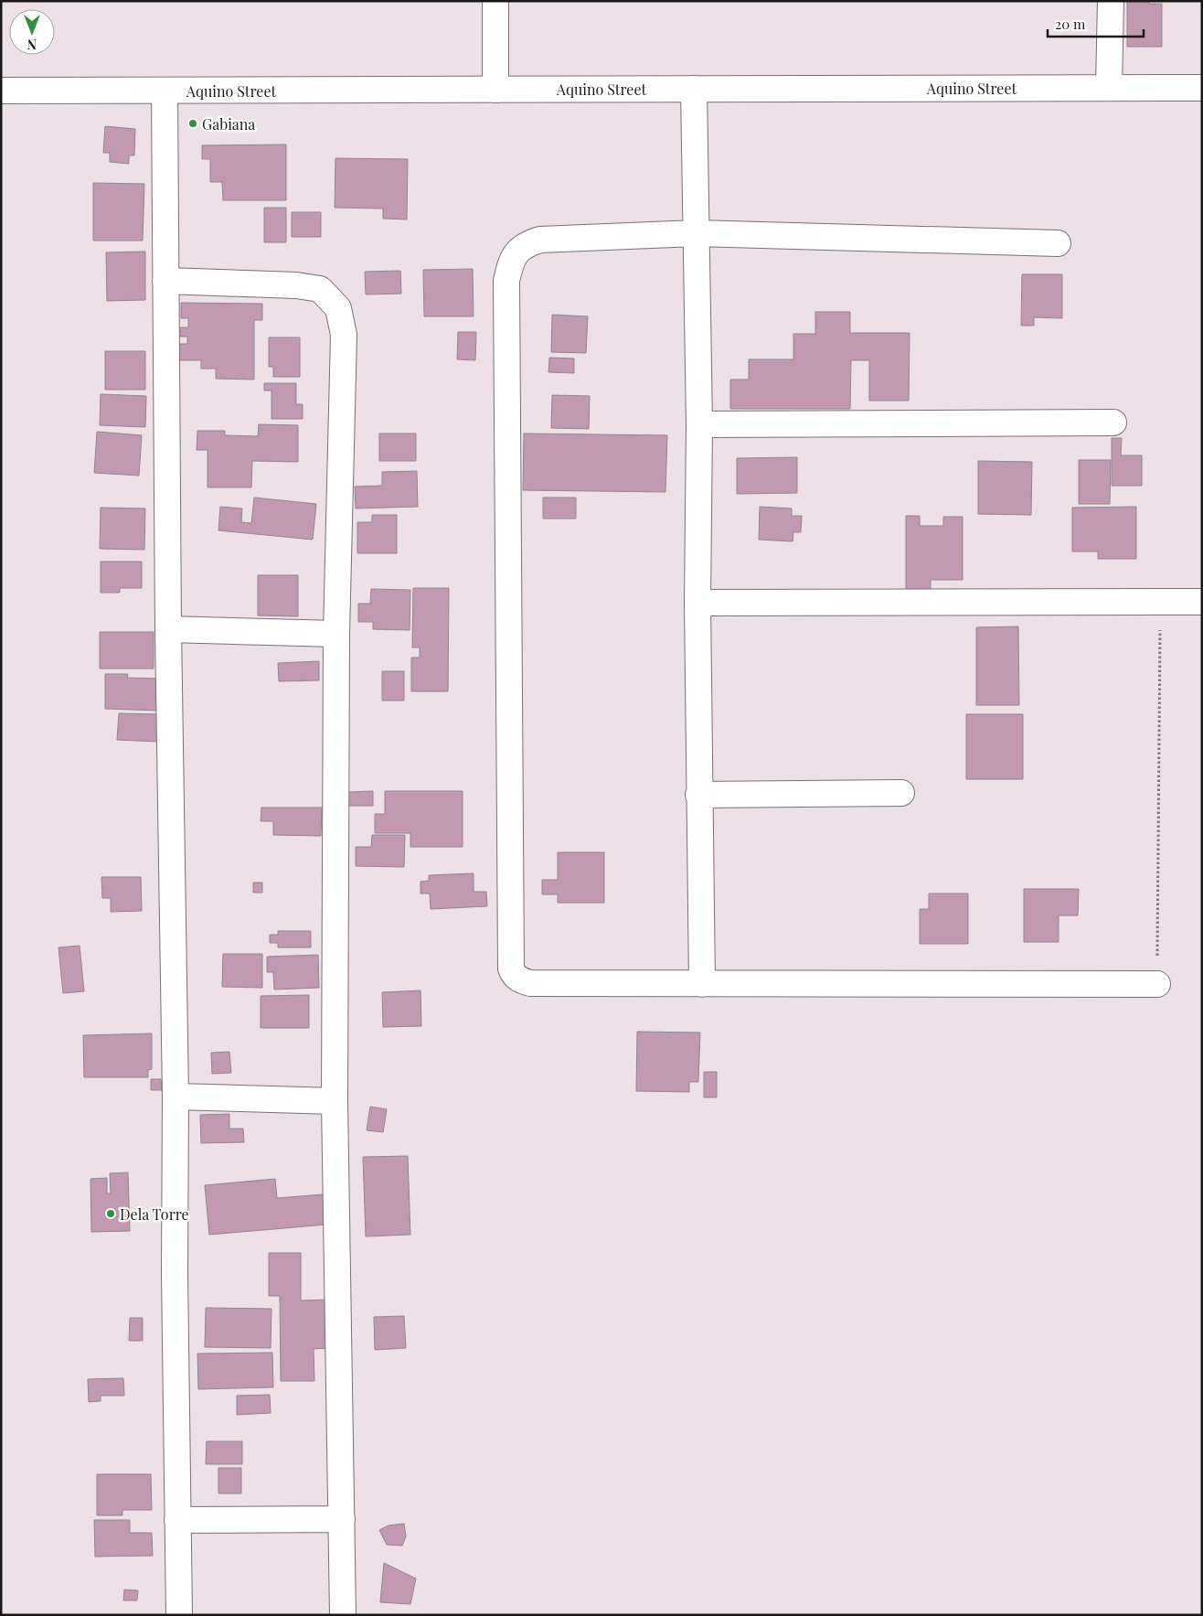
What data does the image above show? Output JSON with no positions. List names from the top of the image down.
{
  "streets": {
    "street": ["Aquino Street"]
  },
  "places": ["Gabiana", "Dela Torre"],
  "scale_bar": "20 m",
  "north": "bottom"
}
